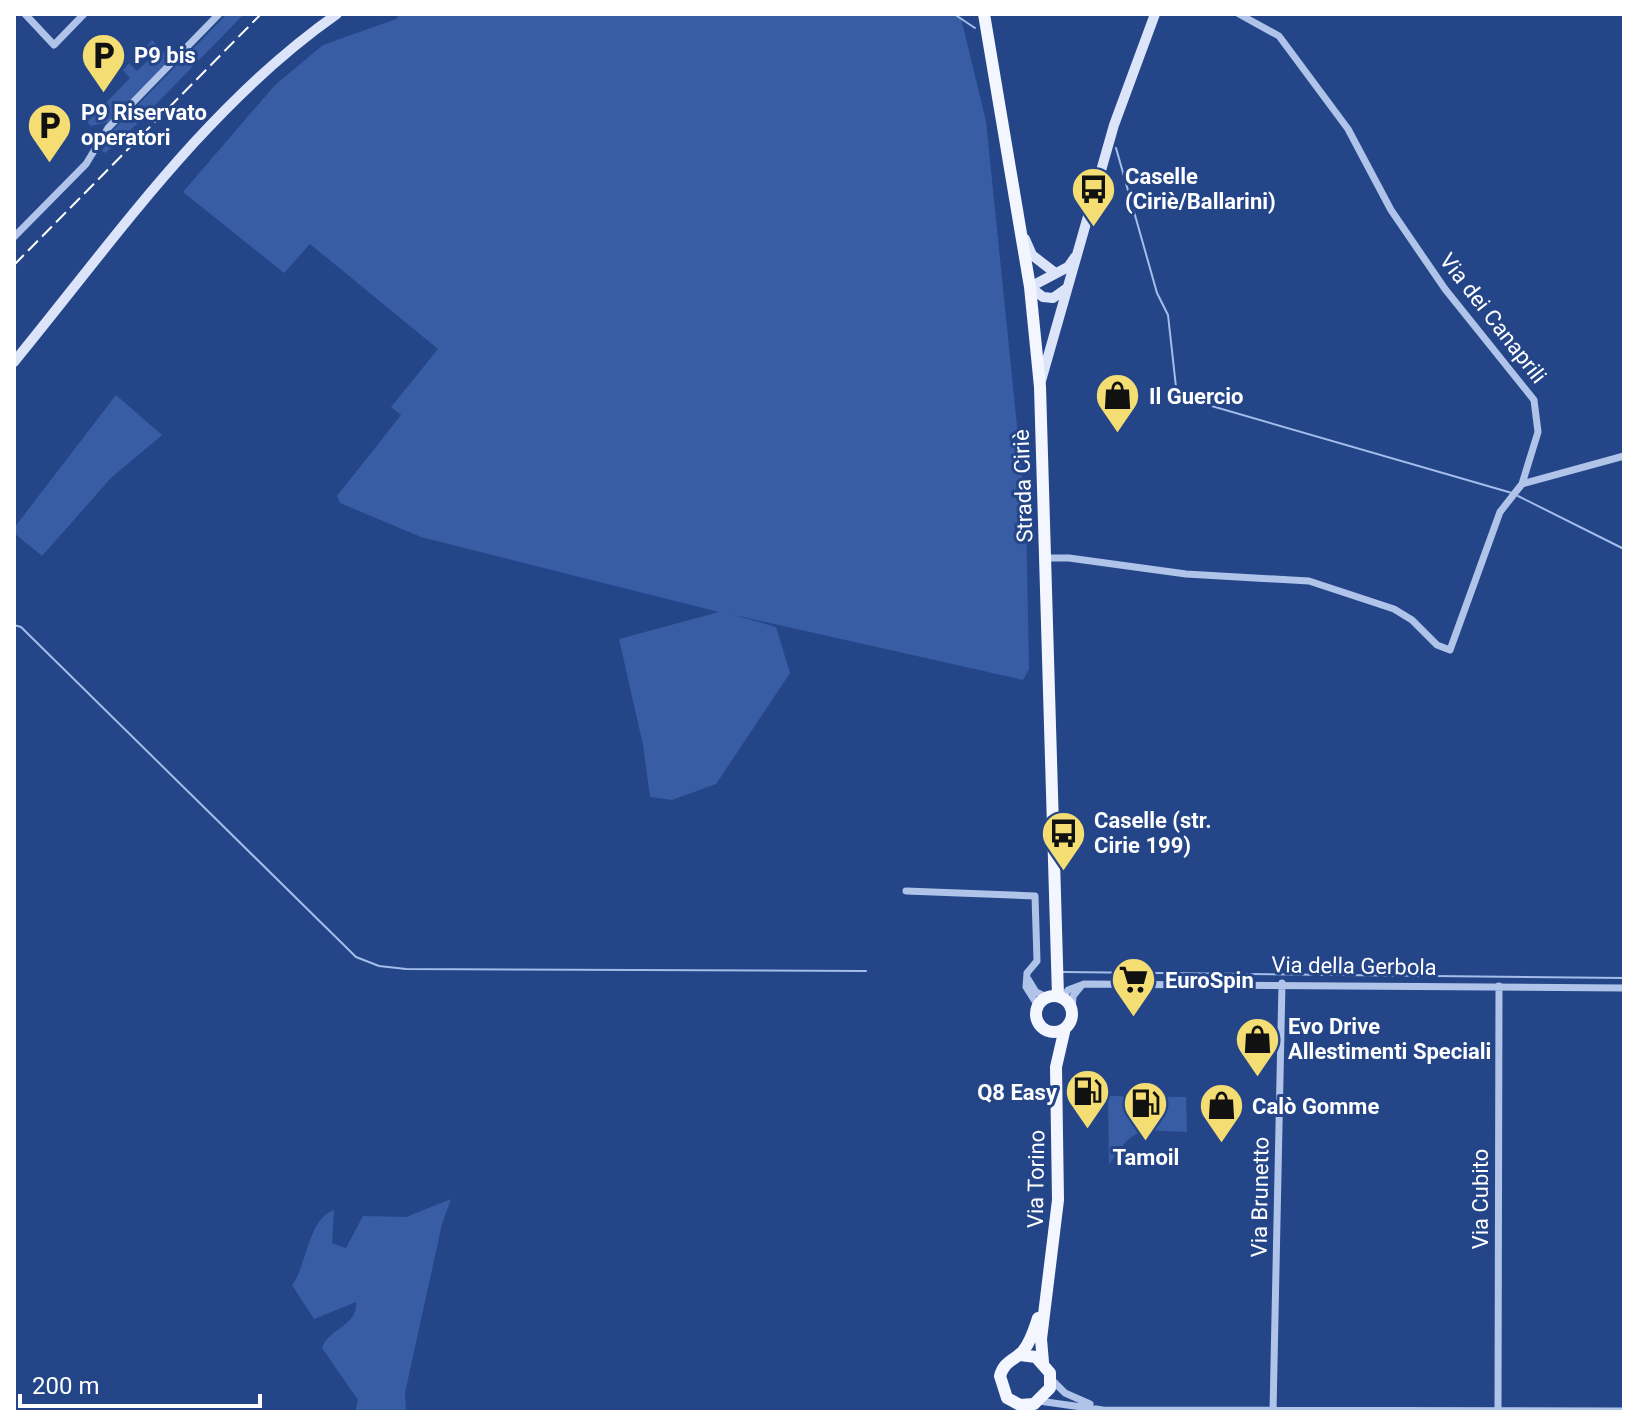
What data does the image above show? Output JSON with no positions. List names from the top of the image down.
{
  "streets": {
    "main road": ["Strada Ciriè", "Via Torino"],
    "street": [
      "Via dei Canaprili",
      "Via della Gerbola",
      "Via Brunetto",
      "Via Cubito"
    ]
  },
  "crossings": [
    ["Via dei Canaprili", "Strada Ciriè"],
    ["Strada Ciriè", "Via Torino"],
    ["Via della Gerbola", "Via Brunetto"],
    ["Via della Gerbola", "Via Cubito"]
  ],
  "places": {
    "parking": ["P9 bis", "P9 Riservato operatori"],
    "bus stop": ["Caselle (Ciriè/Ballarini)", "Caselle (str. Cirie 199)"],
    "shop": ["Il Guercio", "Evo Drive Allestimenti Speciali", "Calò Gomme"],
    "supermarket": ["EuroSpin"],
    "fuel station": ["Q8 Easy", "Tamoil"]
  },
  "scale_bar": "200 m"
}
